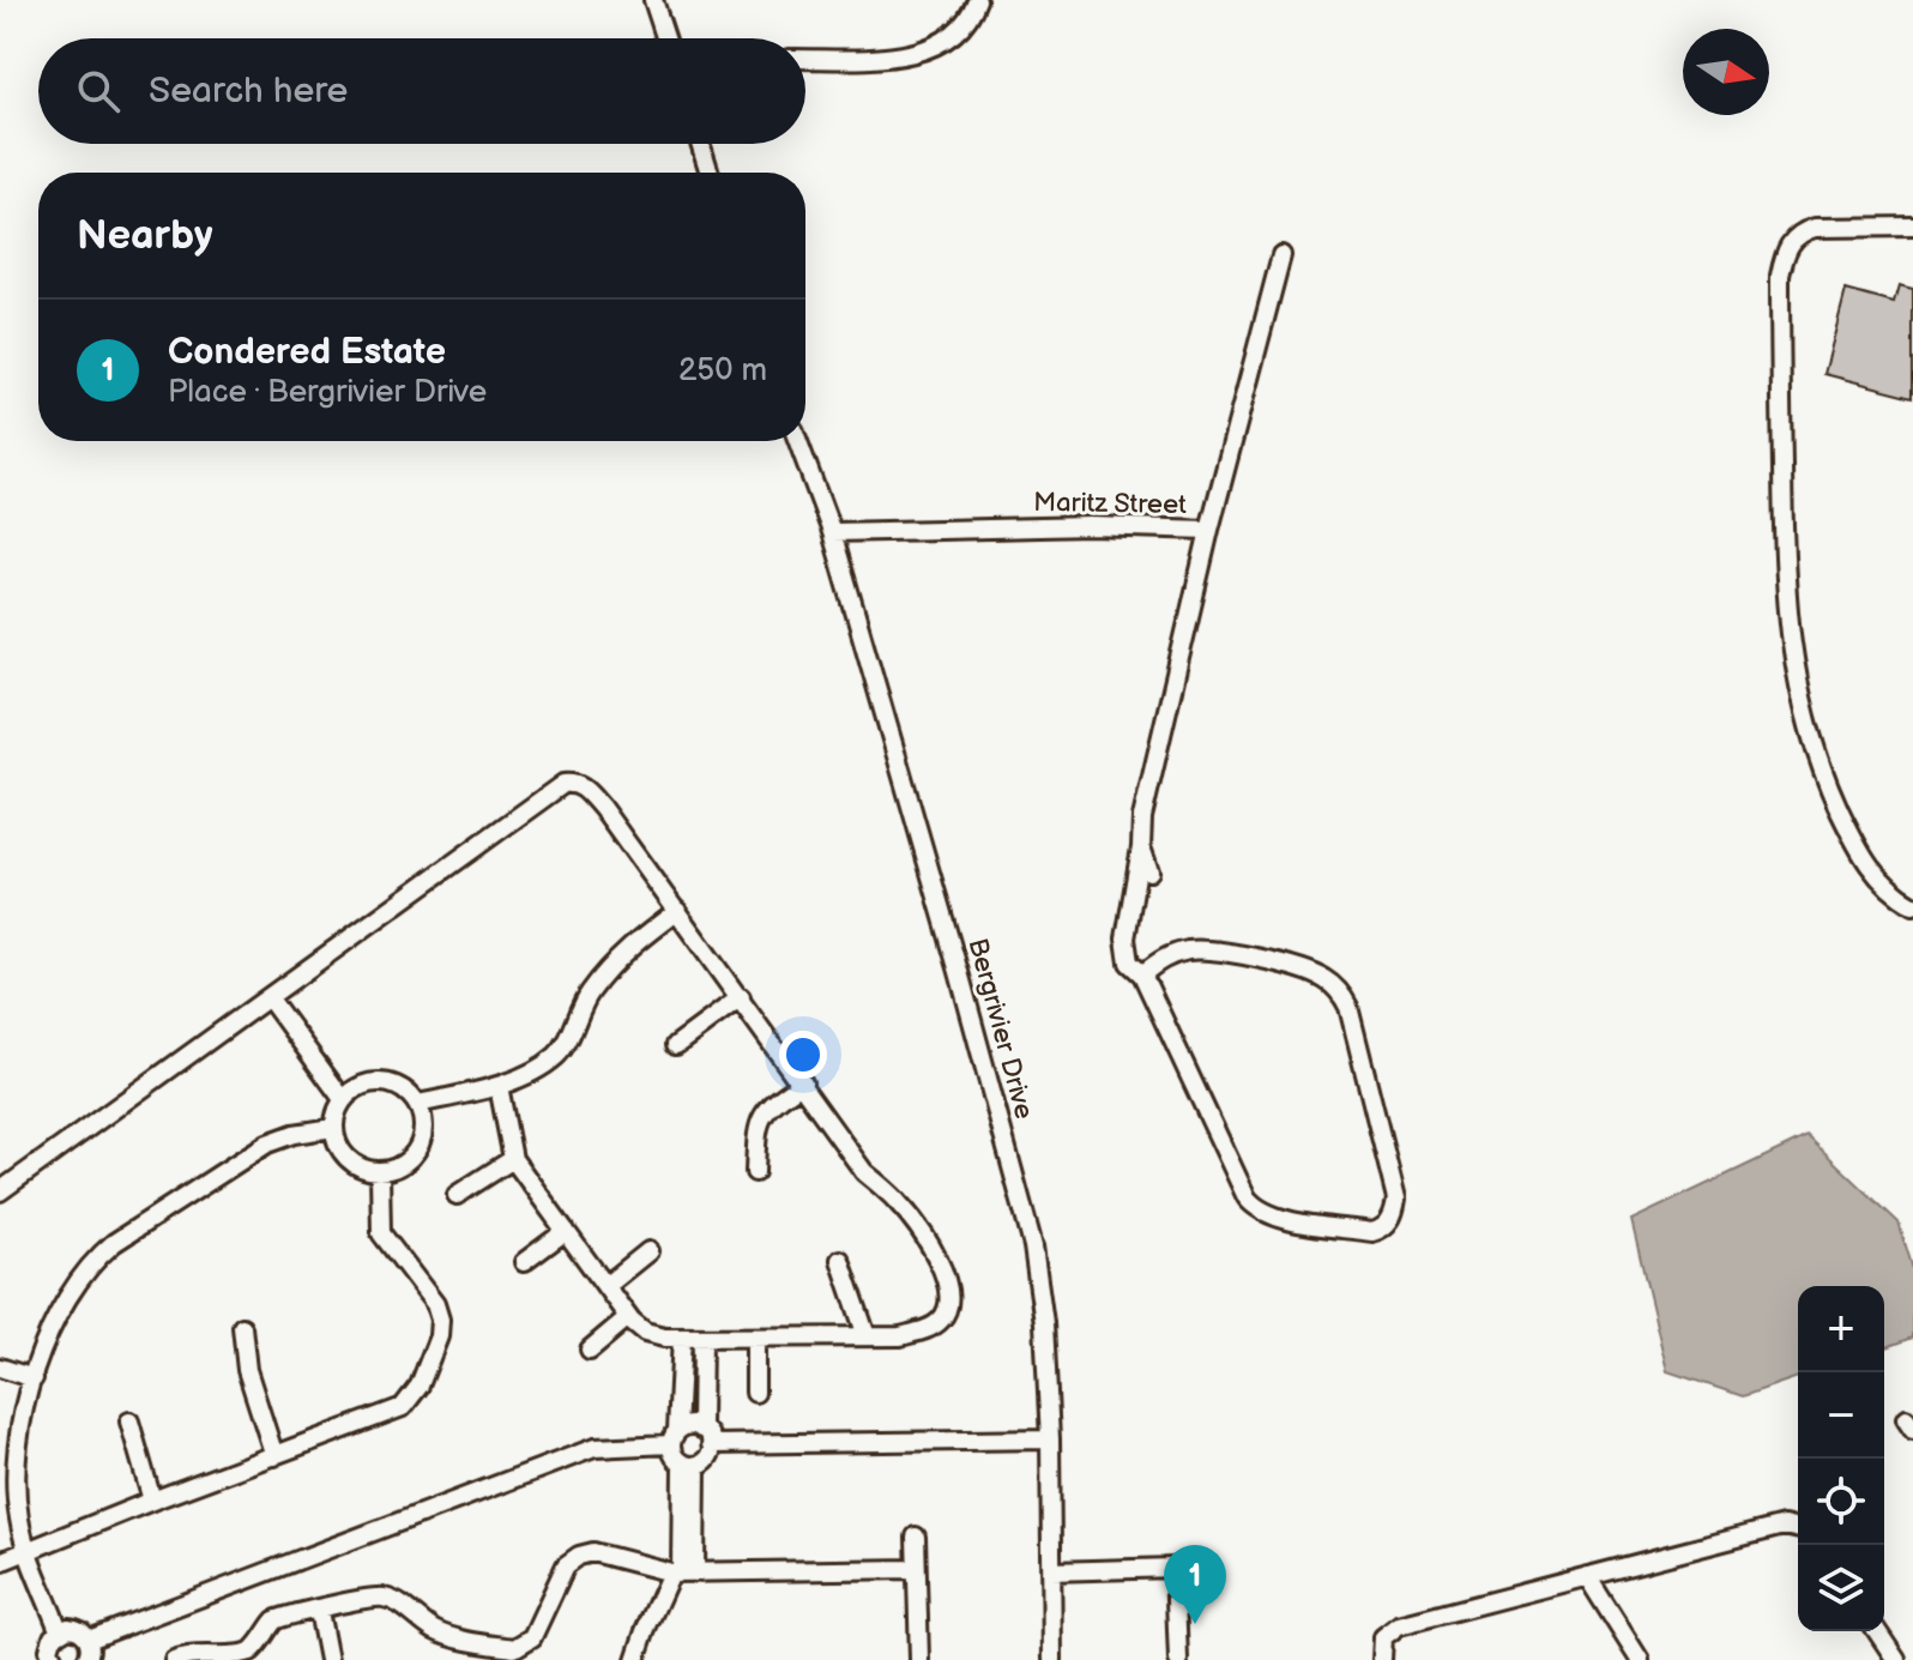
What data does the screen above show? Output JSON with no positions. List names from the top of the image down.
{
  "streets": {
    "street": ["Maritz Street", "Bergrivier Drive"]
  },
  "crossings": [
    ["Maritz Street", "Bergrivier Drive"]
  ],
  "north": "right",
  "page": {
    "search": "Search here",
    "heading": "Nearby",
    "list": [
      {
        "mark": "1",
        "name": "Condered Estate",
        "note": "Place · Bergrivier Drive",
        "value": "250 m"
      }
    ],
    "map_buttons": ["+", "−"],
    "pins": "1"
  }
}
